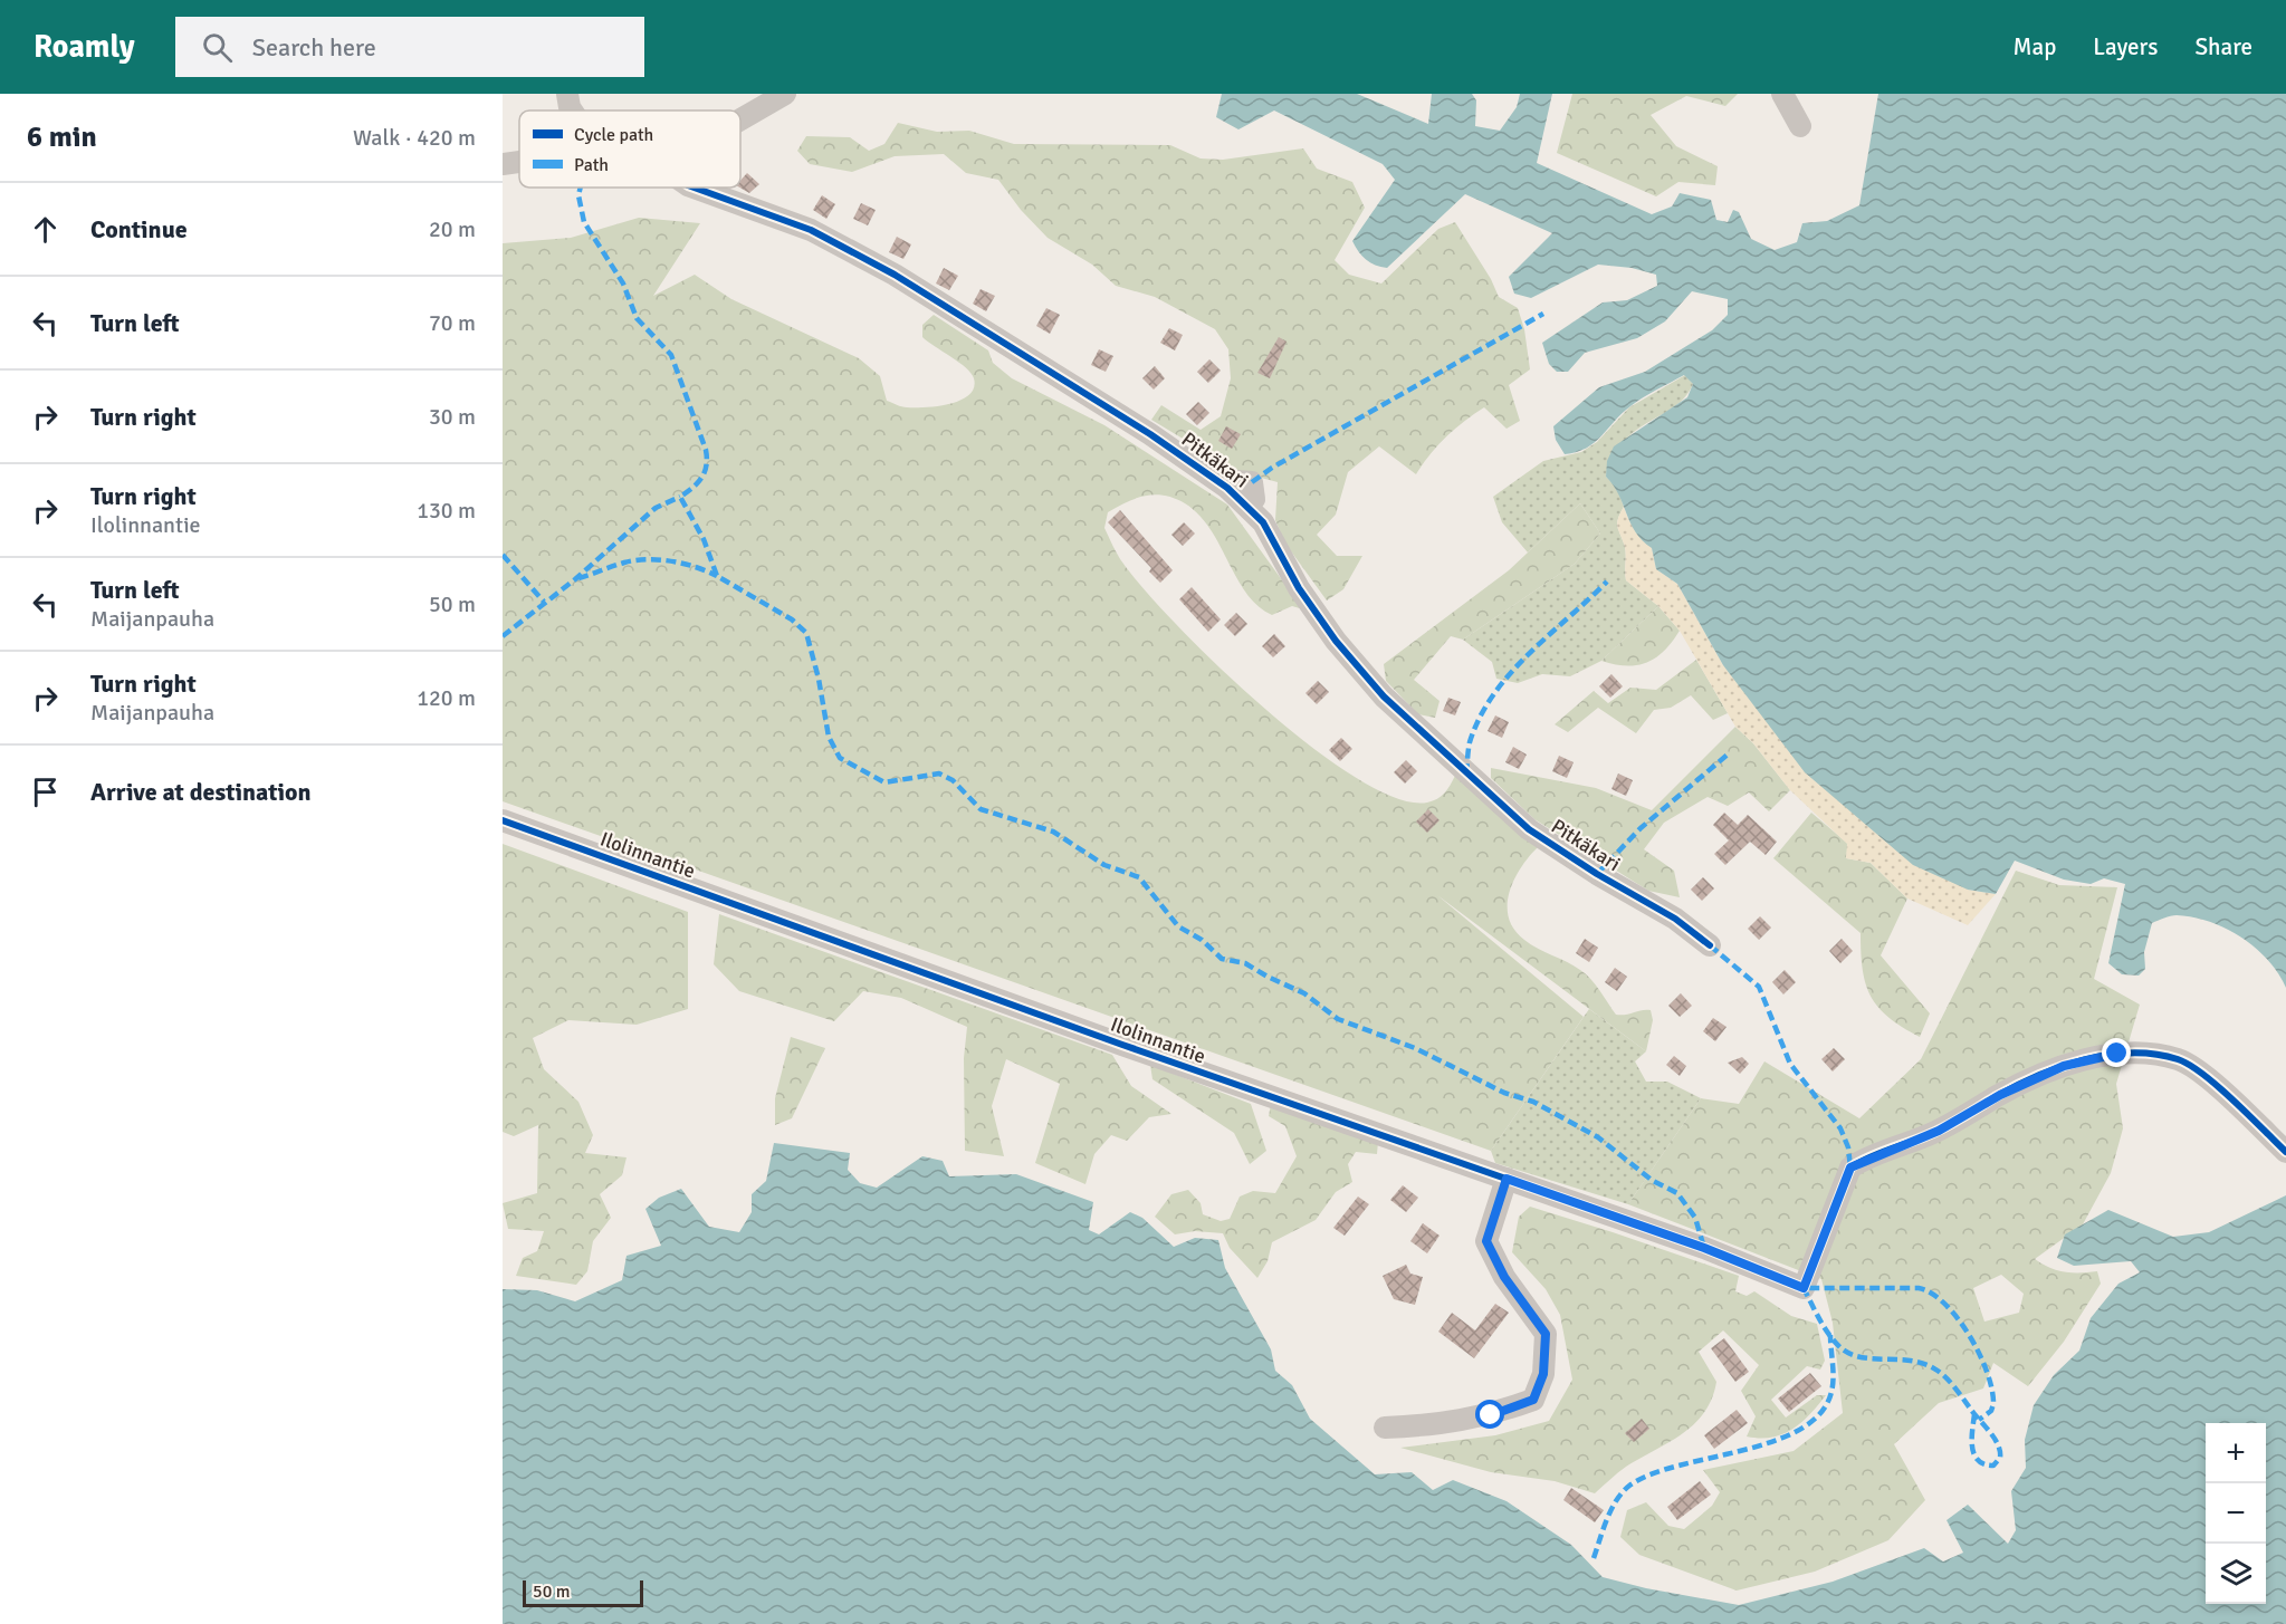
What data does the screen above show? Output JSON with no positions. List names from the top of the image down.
{
  "streets": {
    "street": ["Pitkäkari", "Ilolinnantie"]
  },
  "legend": ["Cycle path", "Path"],
  "scale_bar": "50 m",
  "page": {
    "header": "Roamly",
    "search": "Search here",
    "nav": ["Map", "Layers", "Share"],
    "heading": ["6 min", "Walk · 420 m"],
    "list": [
      ["Continue", "20 m"],
      ["Turn left", "70 m"],
      ["Turn right", "30 m"],
      ["Turn right", "Ilolinnantie", "130 m"],
      ["Turn left", "Maijanpauha", "50 m"],
      ["Turn right", "Maijanpauha", "120 m"],
      "Arrive at destination"
    ],
    "map_buttons": ["+", "−"],
    "scale": "50 m"
  }
}
